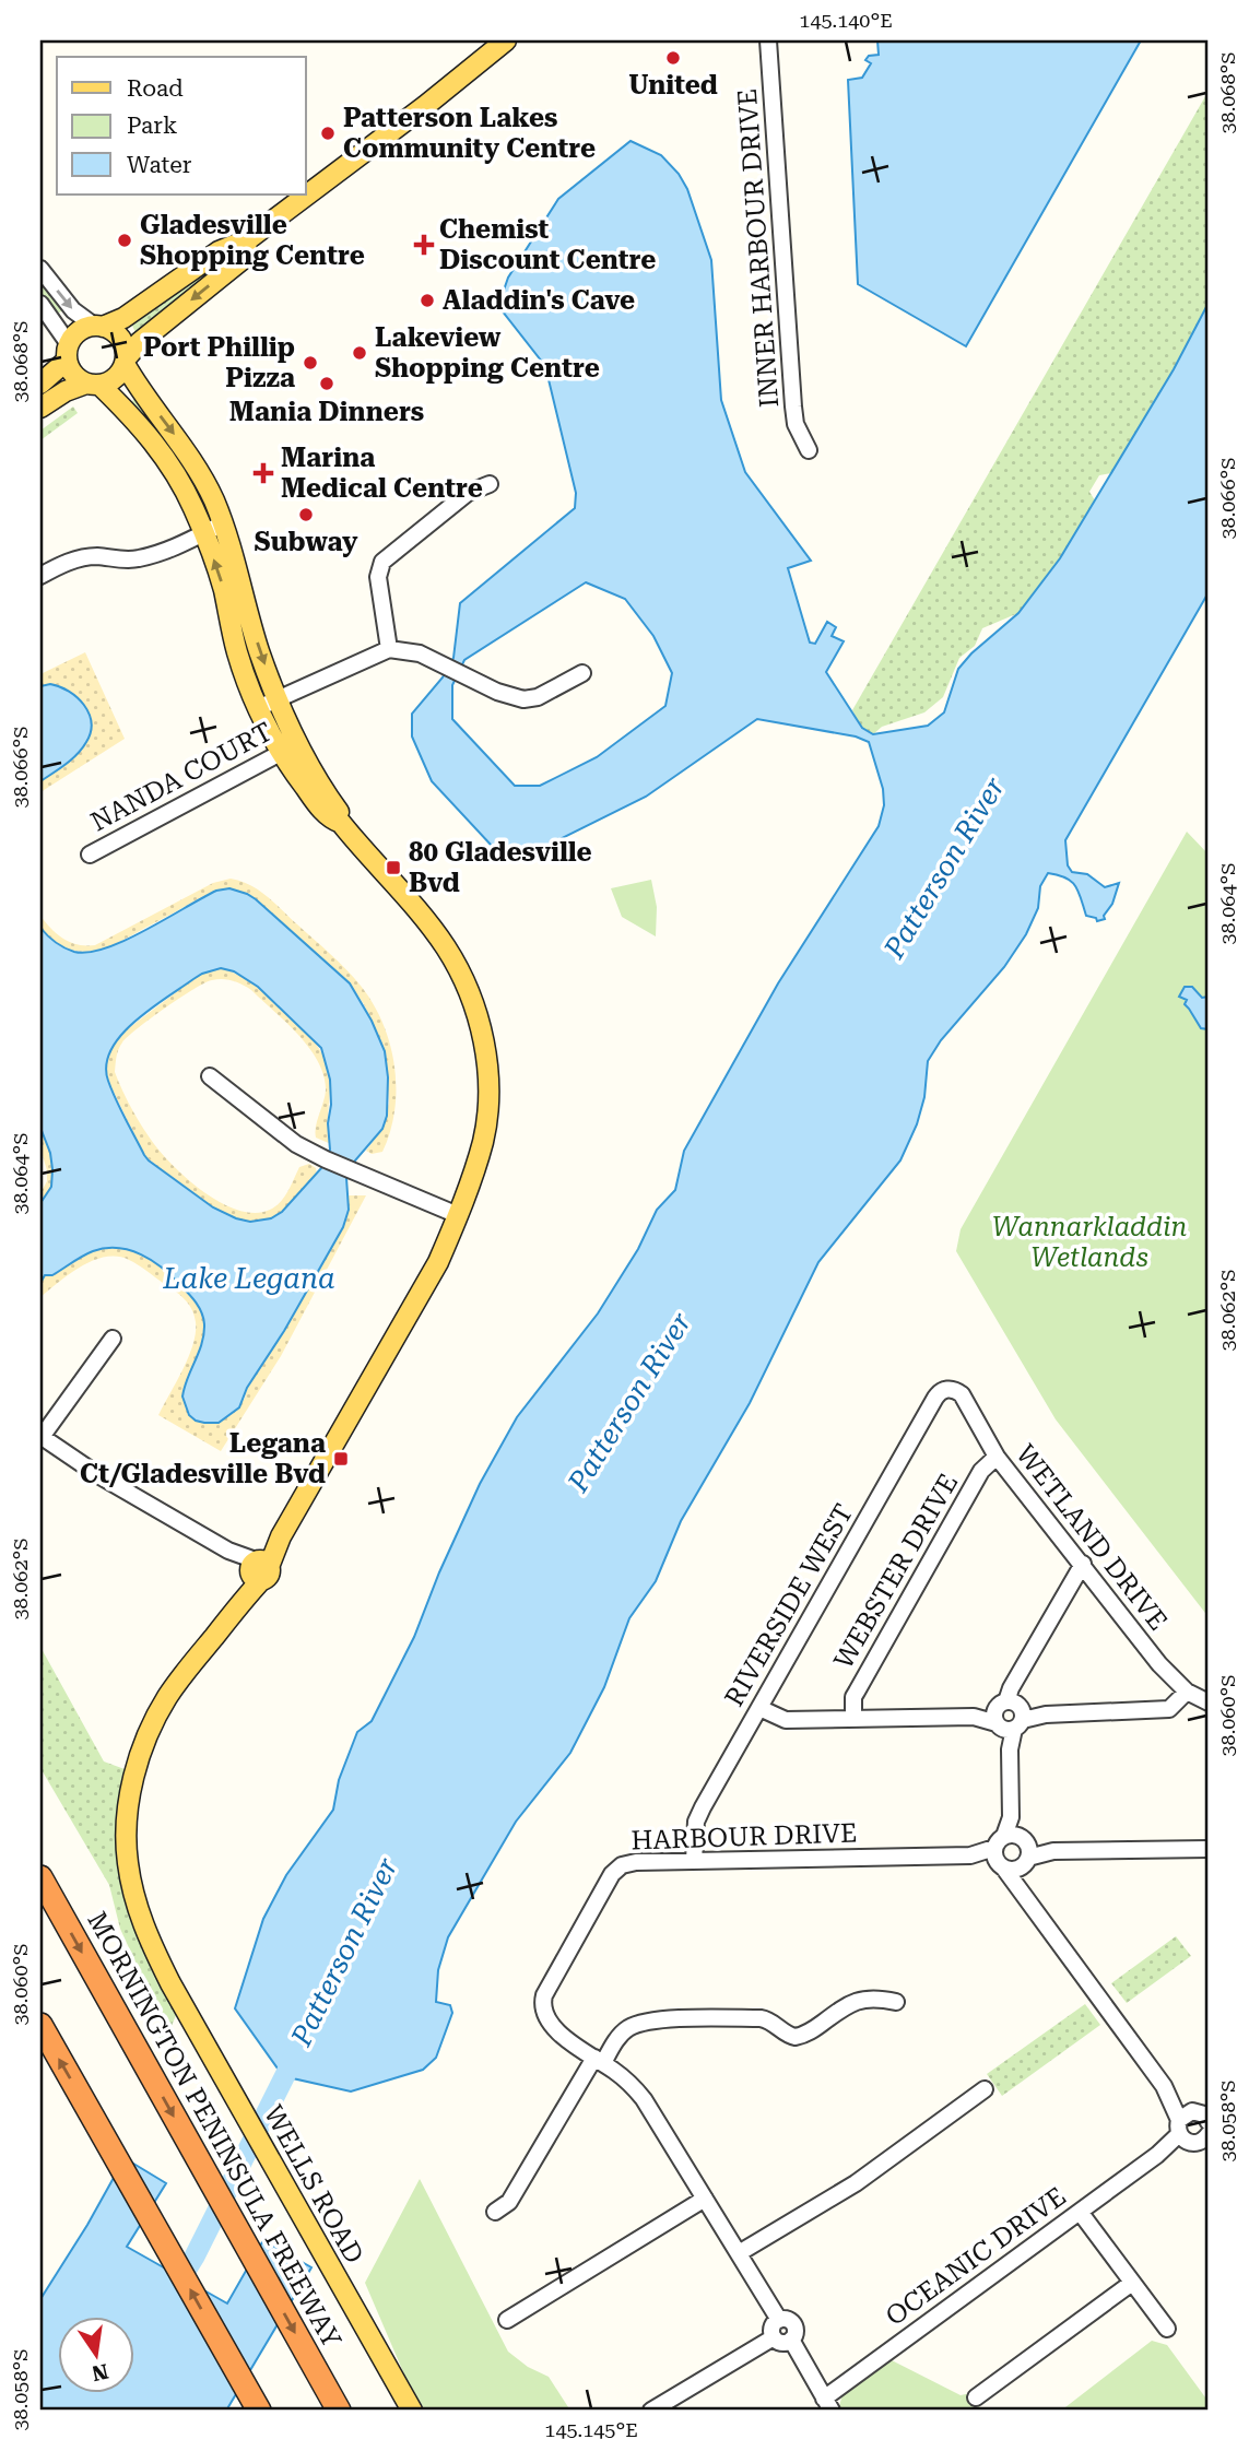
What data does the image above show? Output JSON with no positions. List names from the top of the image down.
{
  "streets": {
    "highway": ["MORNINGTON PENINSULA FREEWAY"],
    "main road": ["WELLS ROAD"],
    "street": [
      "INNER HARBOUR DRIVE",
      "NANDA COURT",
      "WETLAND DRIVE",
      "WEBSTER DRIVE",
      "RIVERSIDE WEST",
      "HARBOUR DRIVE",
      "OCEANIC DRIVE"
    ]
  },
  "crossings": [
    ["WETLAND DRIVE", "WEBSTER DRIVE"],
    ["WETLAND DRIVE", "RIVERSIDE WEST"],
    ["RIVERSIDE WEST", "HARBOUR DRIVE"]
  ],
  "water": ["Patterson River", "Lake Legana"],
  "parks": ["Wannarkladdin Wetlands"],
  "places": {
    "other": [
      "United",
      "Patterson Lakes Community Centre",
      "Gladesville Shopping Centre",
      "Aladdin's Cave",
      "Lakeview Shopping Centre",
      "Port Phillip Pizza",
      "Mania Dinners",
      "Subway"
    ],
    "health": ["Chemist Discount Centre", "Marina Medical Centre"],
    "transit": ["80 Gladesville Bvd", "Legana Ct/Gladesville Bvd"]
  },
  "legend": ["Road", "Park", "Water"],
  "north": "bottom",
  "coordinates": [
    "145.140°E",
    "38.068°S",
    "38.066°S",
    "38.064°S",
    "38.062°S",
    "38.060°S",
    "38.058°S",
    "145.145°E"
  ]
}
